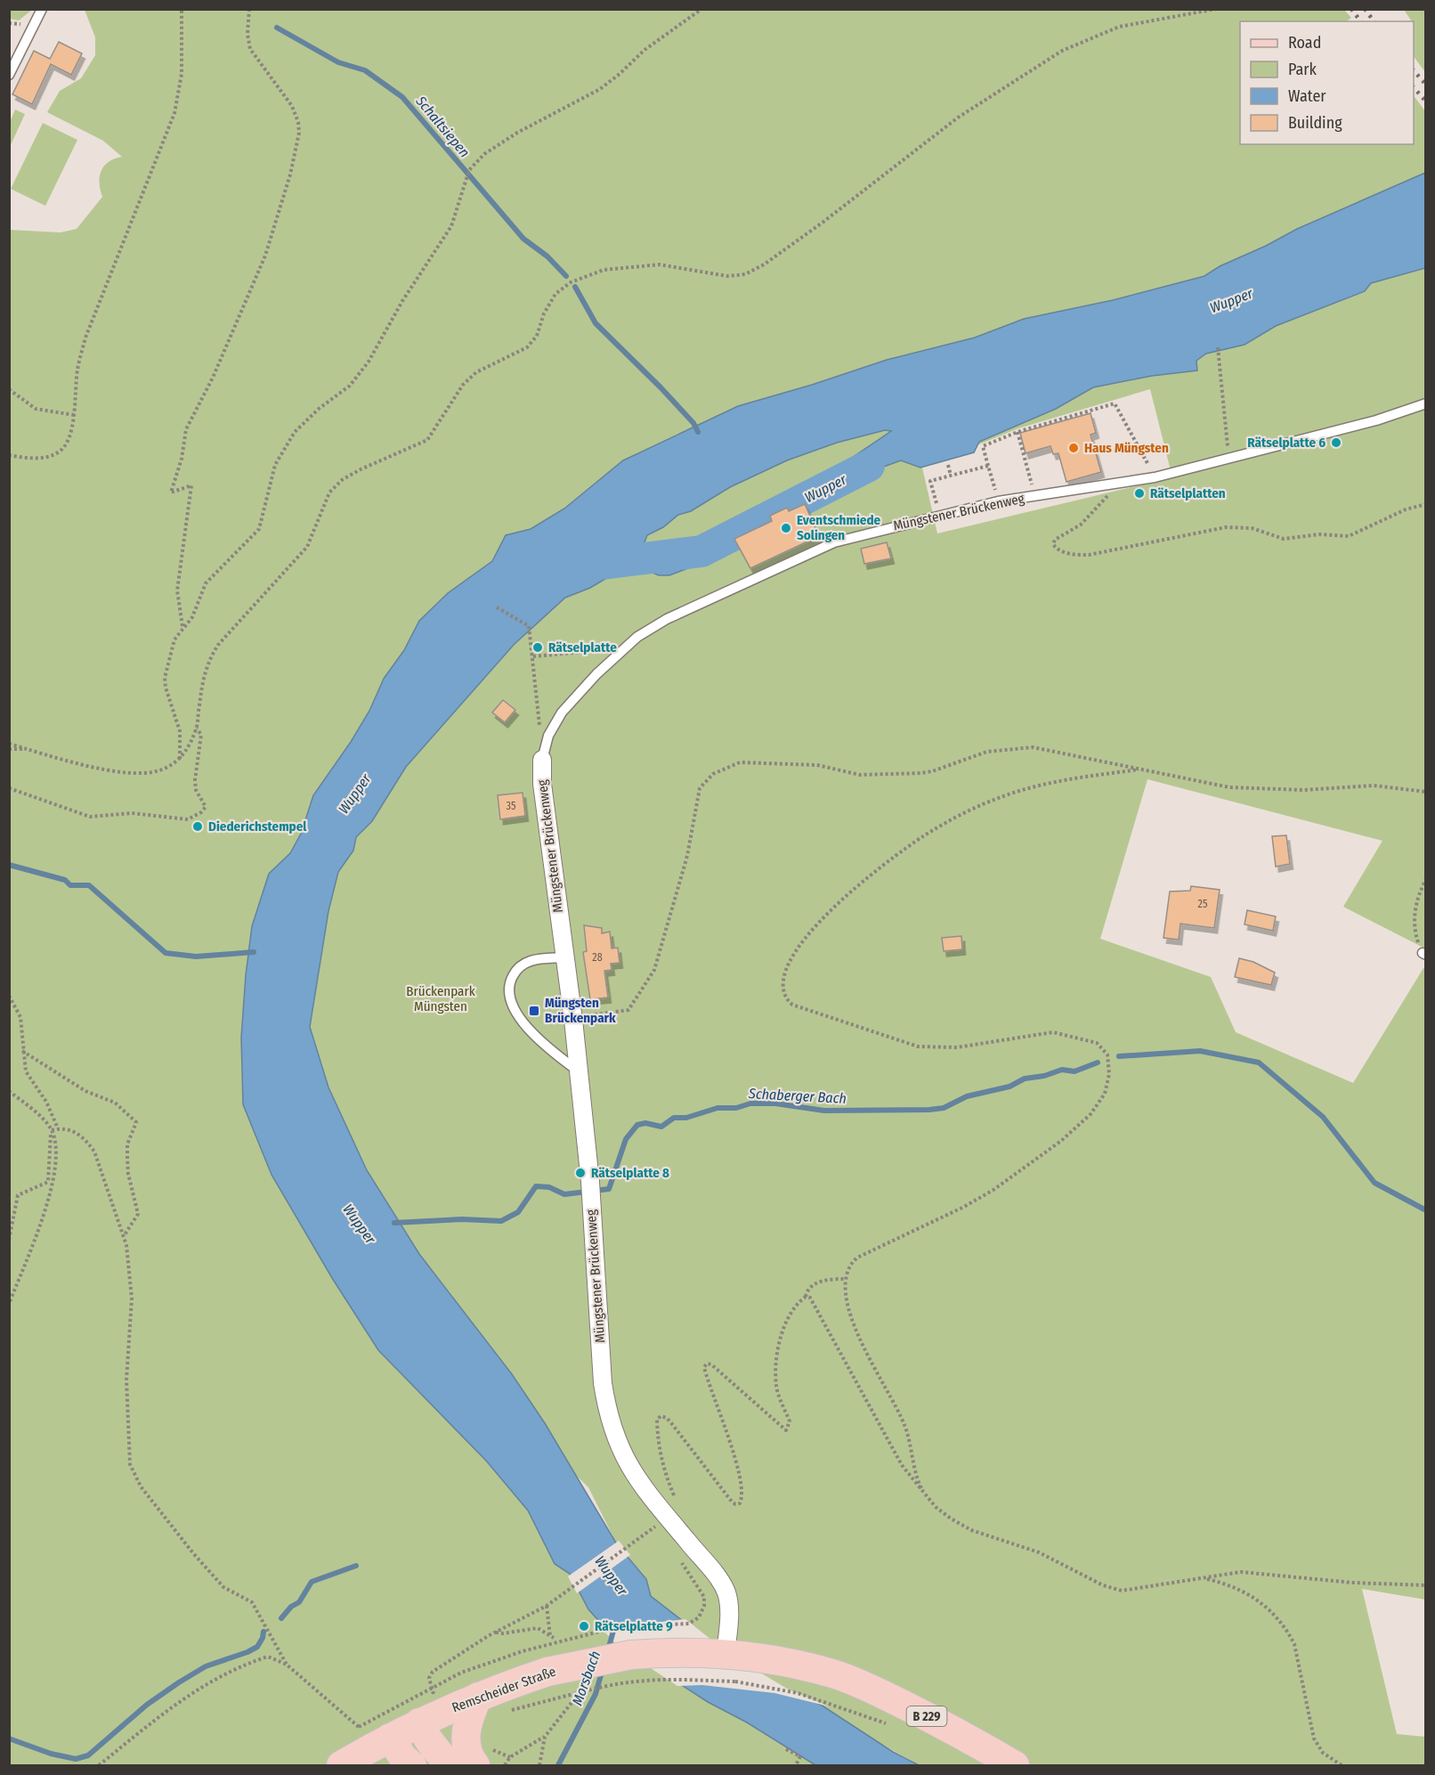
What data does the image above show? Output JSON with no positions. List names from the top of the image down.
{
  "streets": {
    "main road": ["Remscheider Straße", "B 229"],
    "street": ["Müngstener Brückenweg"]
  },
  "crossings": [
    ["Müngstener Brückenweg", "Remscheider Straße"],
    ["Remscheider Straße", "B 229"]
  ],
  "water": [
    "Schaltsiepen",
    "Wupper",
    "Schaberger Bach",
    "Morsbach"
  ],
  "parks": ["Brückenpark Müngsten"],
  "places": {
    "other": [
      "Rätselplatte 6",
      "Haus Müngsten",
      "Rätselplatten",
      "Eventschmiede Solingen",
      "Rätselplatte",
      "Diederichstempel",
      "Rätselplatte 8",
      "Rätselplatte 9"
    ],
    "transit": ["Müngsten Brückenpark"]
  },
  "house_numbers": ["35", "25", "28"],
  "legend": [
    "Road",
    "Park",
    "Water",
    "Building"
  ]
}
